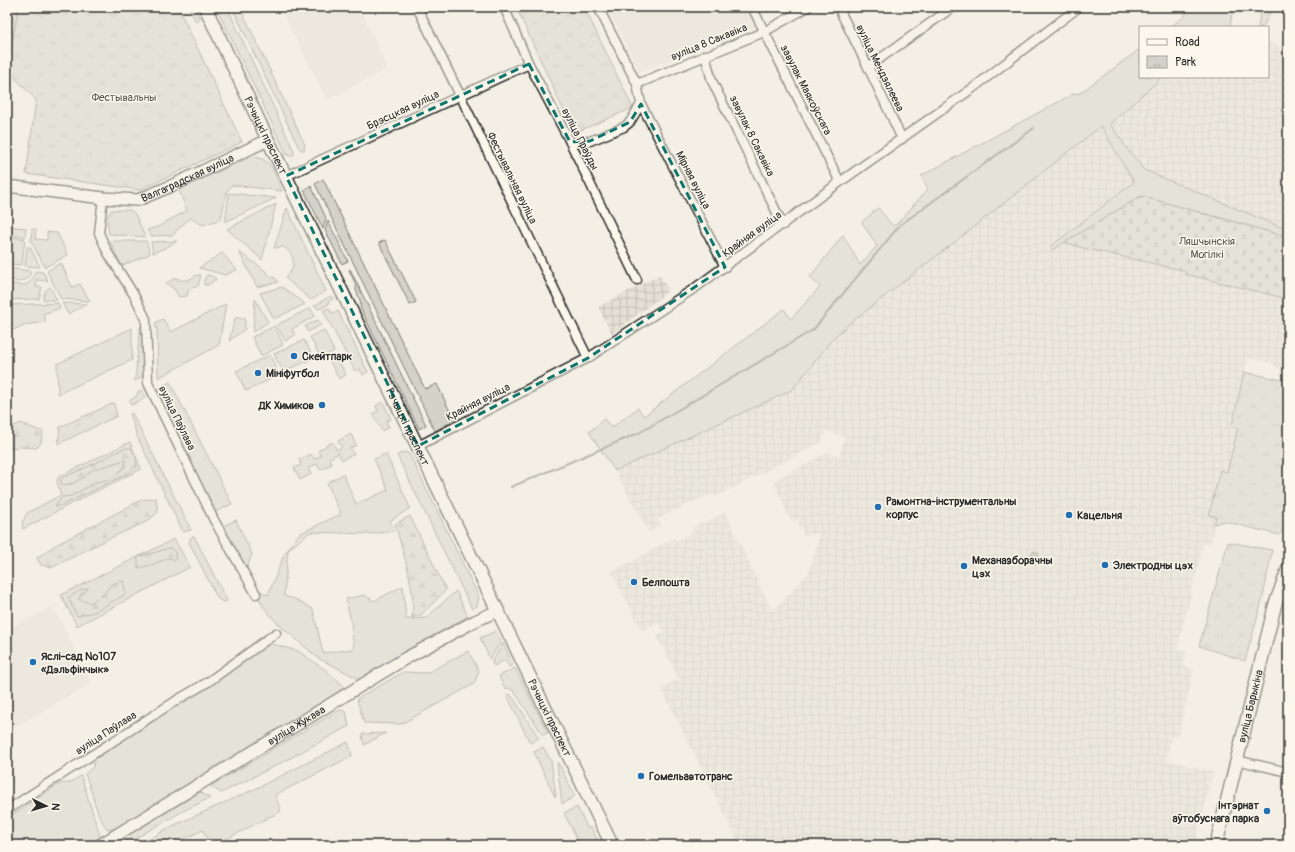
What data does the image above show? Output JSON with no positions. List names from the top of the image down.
{
  "streets": {
    "main road": ["Рэчыцкі праспект", "вуліца Барыкіна"],
    "street": [
      "вуліца 8 Сакавіка",
      "вуліца Мендзялеева",
      "завулак Маякоўскага",
      "Брэсцкая вуліца",
      "завулак 8 Сакавіка",
      "вуліца Праўды",
      "Валгаградская вуліца",
      "Фестывальная вуліца",
      "Мірная вуліца",
      "Крайняя вуліца",
      "вуліца Паўлава",
      "вуліца Жукава"
    ]
  },
  "crossings": [
    ["вуліца 8 Сакавіка", "завулак Маякоўскага"],
    ["вуліца 8 Сакавіка", "завулак 8 Сакавіка"],
    ["вуліца 8 Сакавіка", "Мірная вуліца"],
    ["вуліца Мендзялеева", "Крайняя вуліца"],
    ["завулак Маякоўскага", "Крайняя вуліца"],
    ["Брэсцкая вуліца", "Рэчыцкі праспект"],
    ["Брэсцкая вуліца", "вуліца Праўды"],
    ["Брэсцкая вуліца", "Фестывальная вуліца"],
    ["Рэчыцкі праспект", "Валгаградская вуліца"],
    ["Рэчыцкі праспект", "Крайняя вуліца"],
    ["Рэчыцкі праспект", "вуліца Жукава"],
    ["завулак 8 Сакавіка", "Крайняя вуліца"],
    ["Валгаградская вуліца", "вуліца Паўлава"],
    ["Фестывальная вуліца", "Крайняя вуліца"],
    ["Мірная вуліца", "Крайняя вуліца"]
  ],
  "parks": ["Фестывальны", "Ляшчынскія Могілкі"],
  "places": [
    "Скейтпарк",
    "Мініфутбол",
    "ДК Химиков",
    "Рамонтна-інструментальны корпус",
    "Кацельня",
    "Электродны цэх",
    "Механазборачны цэх",
    "Белпошта",
    "Яслі-сад №107 «Дэльфінчык»",
    "Гомельавтотранс",
    "Інтэрнат аўтобуснага парка"
  ],
  "legend": ["Road", "Park"],
  "north": "right"
}
